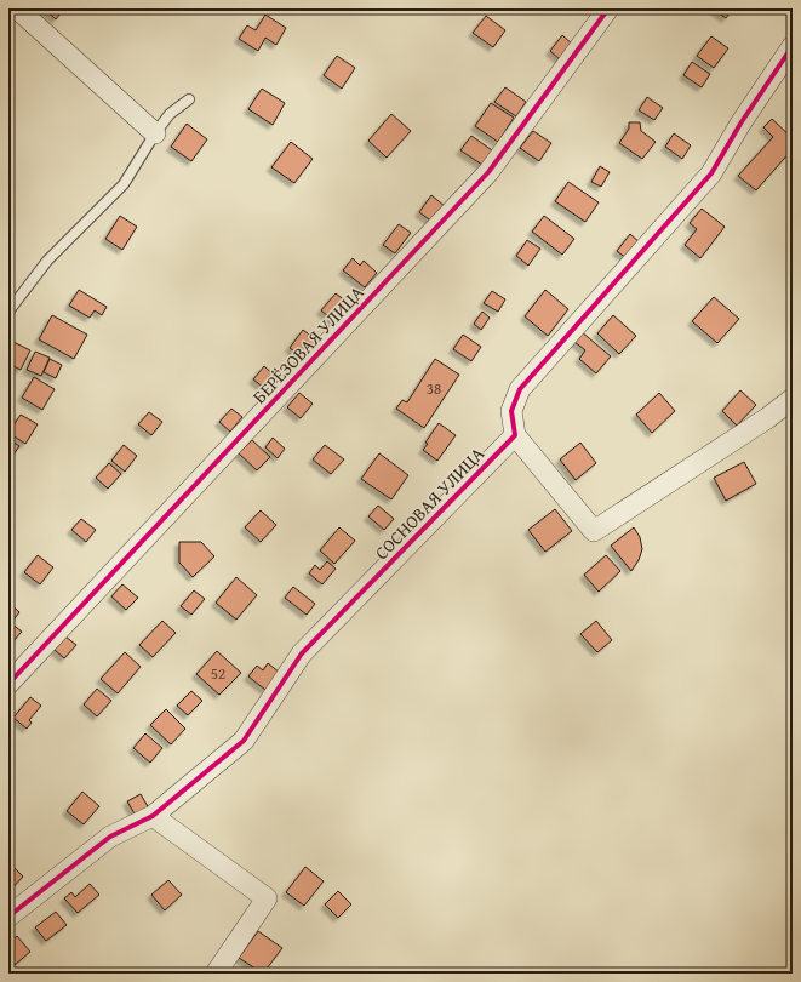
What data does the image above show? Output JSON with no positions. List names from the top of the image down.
{
  "streets": {
    "street": ["БЕРЁЗОВАЯ УЛИЦА", "СОСНОВАЯ УЛИЦА"]
  },
  "house_numbers": ["38", "52"]
}
